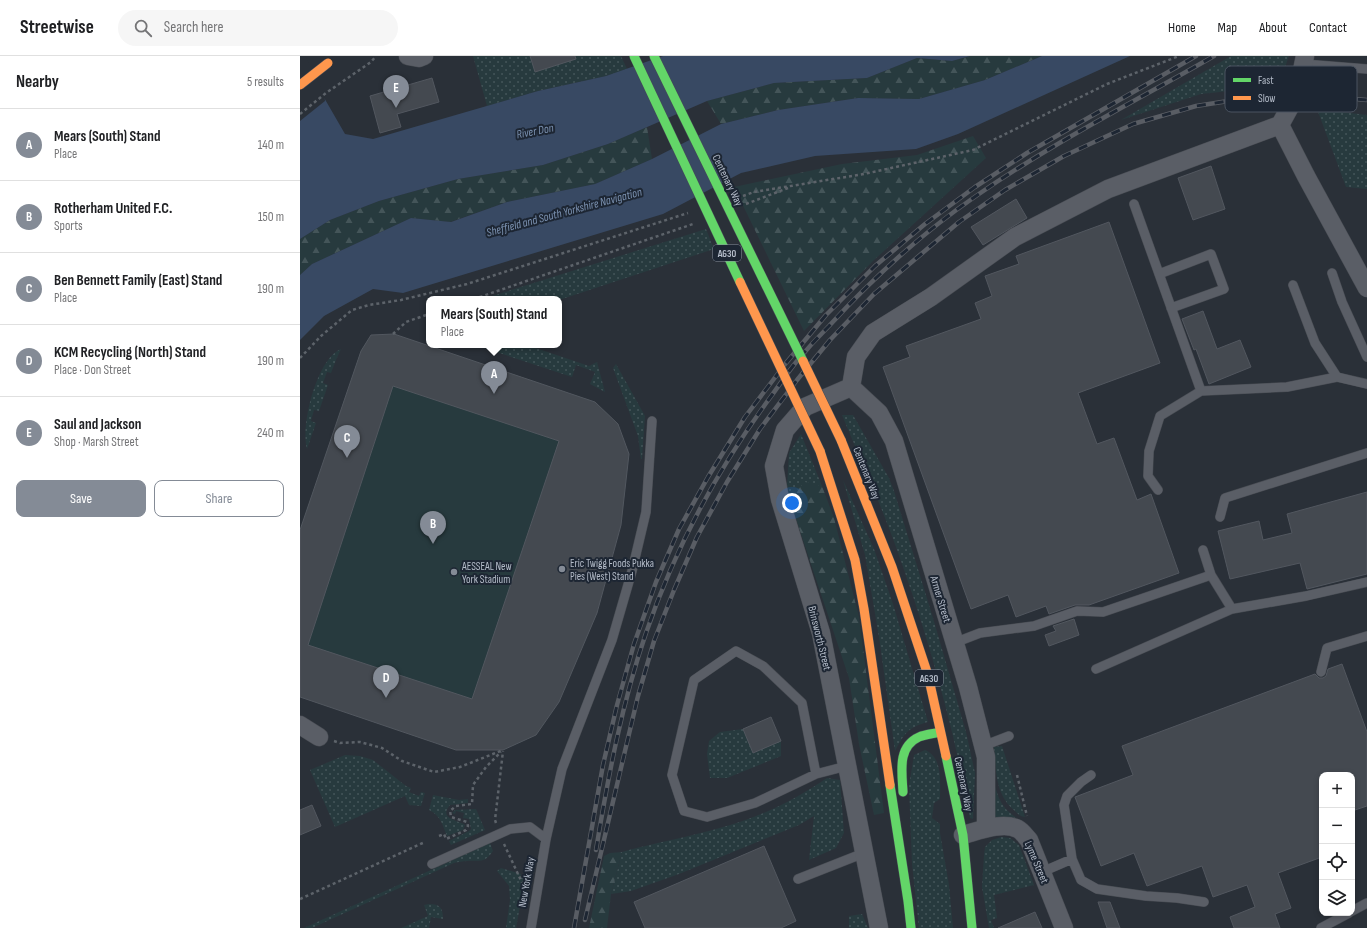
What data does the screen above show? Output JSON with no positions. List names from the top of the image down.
{
  "streets": {
    "main road": ["Centenary Way", "A630"],
    "street": ["Armer Street", "Brinsworth Street", "Lyme Street"],
    "lane": ["New York Way"]
  },
  "crossings": [
    ["Centenary Way", "Lyme Street"],
    ["Armer Street", "Brinsworth Street"],
    ["Armer Street", "Lyme Street"]
  ],
  "water": ["River Don", "Sheffield and South Yorkshire Navigation"],
  "places": ["Eric Twigg Foods Pukka Pies (West) Stand", "AESSEAL New York Stadium"],
  "legend": ["Fast", "Slow"],
  "page": {
    "header": "Streetwise",
    "search": "Search here",
    "nav": [
      "Home",
      "Map",
      "About",
      "Contact"
    ],
    "heading": ["Nearby", "5 results"],
    "pins": [
      "E",
      "A",
      "C",
      "B",
      "D"
    ],
    "list": [
      {
        "mark": "A",
        "name": "Mears (South) Stand",
        "note": "Place",
        "value": "140 m"
      },
      {
        "mark": "B",
        "name": "Rotherham United F.C.",
        "note": "Sports",
        "value": "150 m"
      },
      {
        "mark": "C",
        "name": "Ben Bennett Family (East) Stand",
        "note": "Place",
        "value": "190 m"
      },
      {
        "mark": "D",
        "name": "KCM Recycling (North) Stand",
        "note": "Place · Don Street",
        "value": "190 m"
      },
      {
        "mark": "E",
        "name": "Saul and Jackson",
        "note": "Shop · Marsh Street",
        "value": "240 m"
      }
    ],
    "popup": ["Mears (South) Stand", "Place"],
    "buttons": ["Save", "Share"],
    "map_buttons": ["+", "−"]
  }
}
